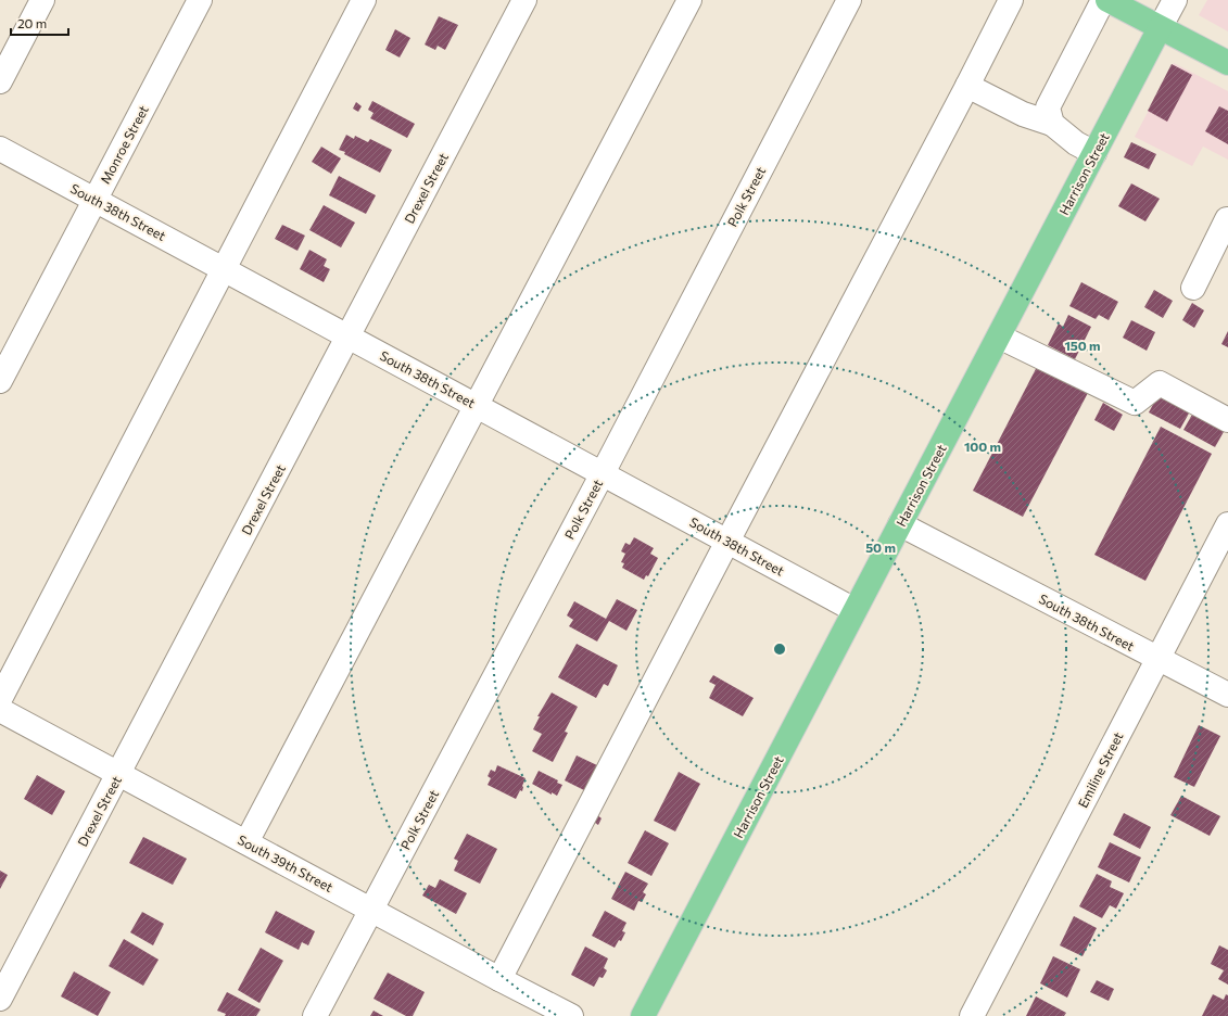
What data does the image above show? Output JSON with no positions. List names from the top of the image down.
{
  "streets": {
    "main road": ["Harrison Street"],
    "street": [
      "Monroe Street",
      "Drexel Street",
      "Polk Street",
      "South 38th Street",
      "Emiline Street",
      "South 39th Street"
    ]
  },
  "crossings": [
    ["Monroe Street", "South 38th Street"],
    ["Harrison Street", "South 38th Street"],
    ["Drexel Street", "South 38th Street"],
    ["Drexel Street", "South 39th Street"],
    ["Polk Street", "South 38th Street"],
    ["Polk Street", "South 39th Street"],
    ["South 38th Street", "Emiline Street"]
  ],
  "scale_bar": "20 m",
  "rings": ["150 m", "100 m", "50 m"]
}
